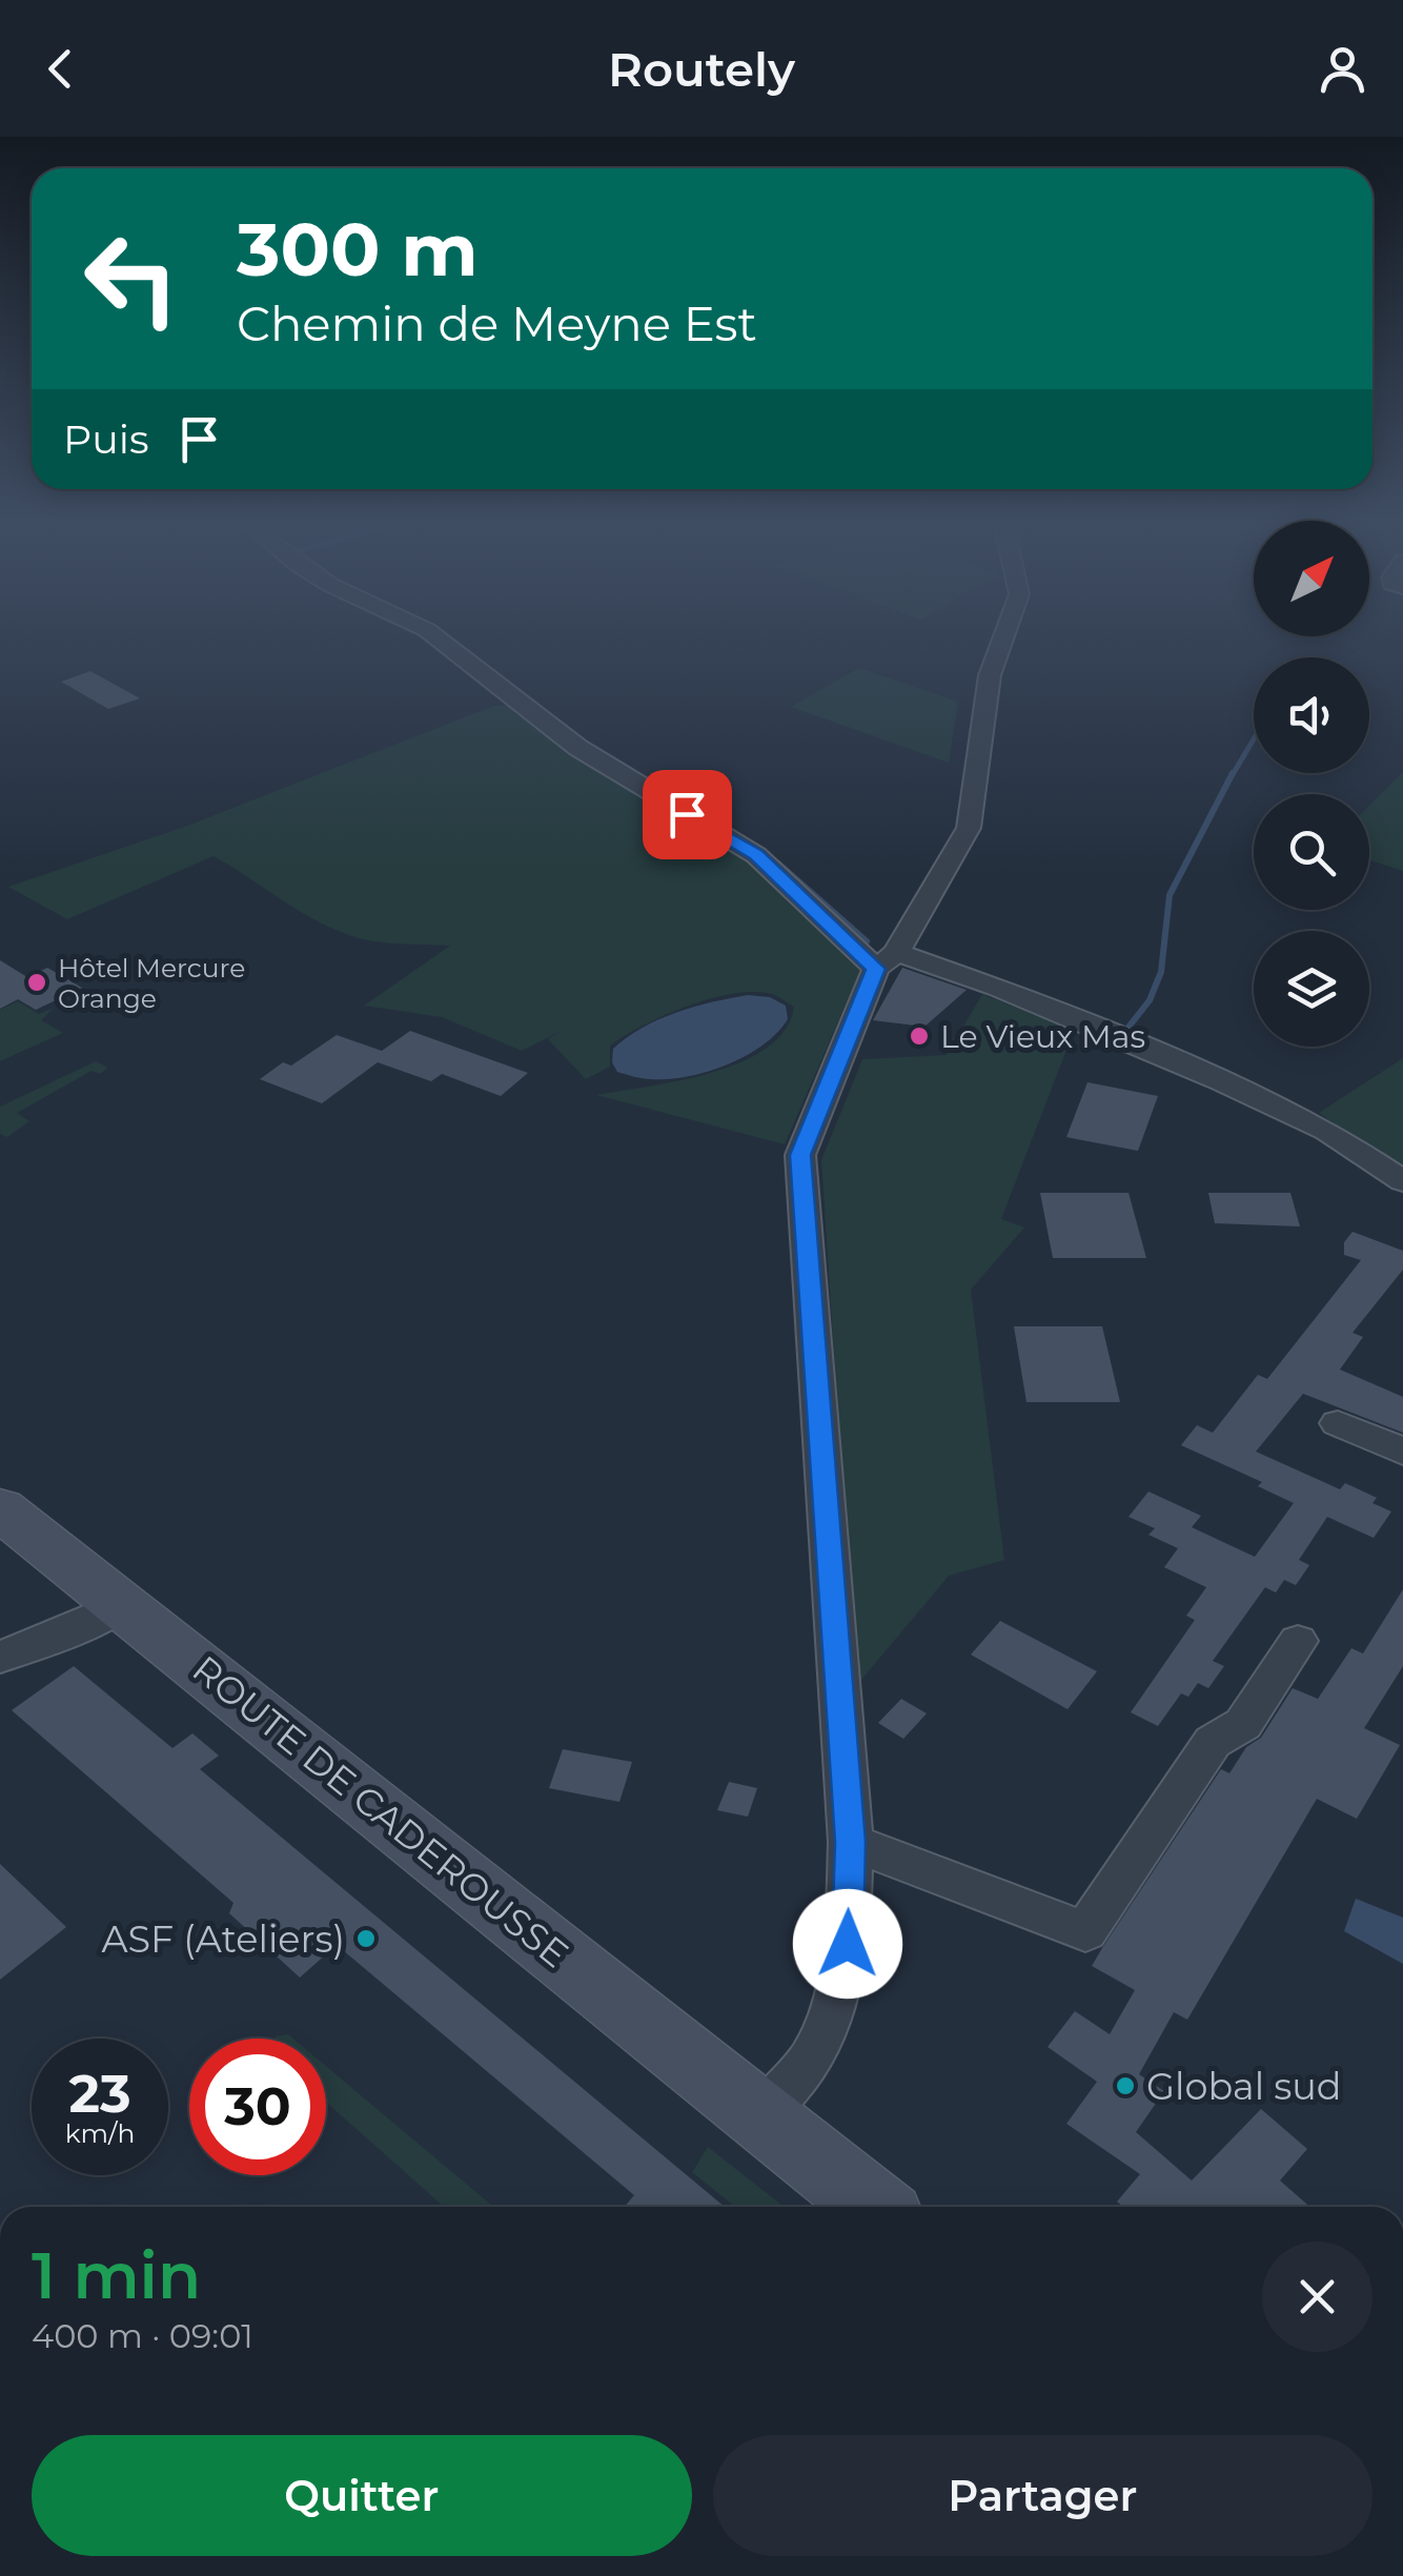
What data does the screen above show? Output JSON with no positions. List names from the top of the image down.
{
  "streets": {
    "main road": ["ROUTE DE CADEROUSSE"]
  },
  "places": [
    "Hôtel Mercure Orange",
    "Le Vieux Mas",
    "ASF (Ateliers)",
    "Global sud"
  ],
  "north": "top right",
  "page": {
    "header": "Routely",
    "turn": ["300 m", "Chemin de Meyne Est"],
    "then": "Puis",
    "speed": "23 km/h",
    "limit": "30",
    "heading": ["1 min", "400 m · 09:01"],
    "buttons": ["Quitter", "Partager"]
  }
}
